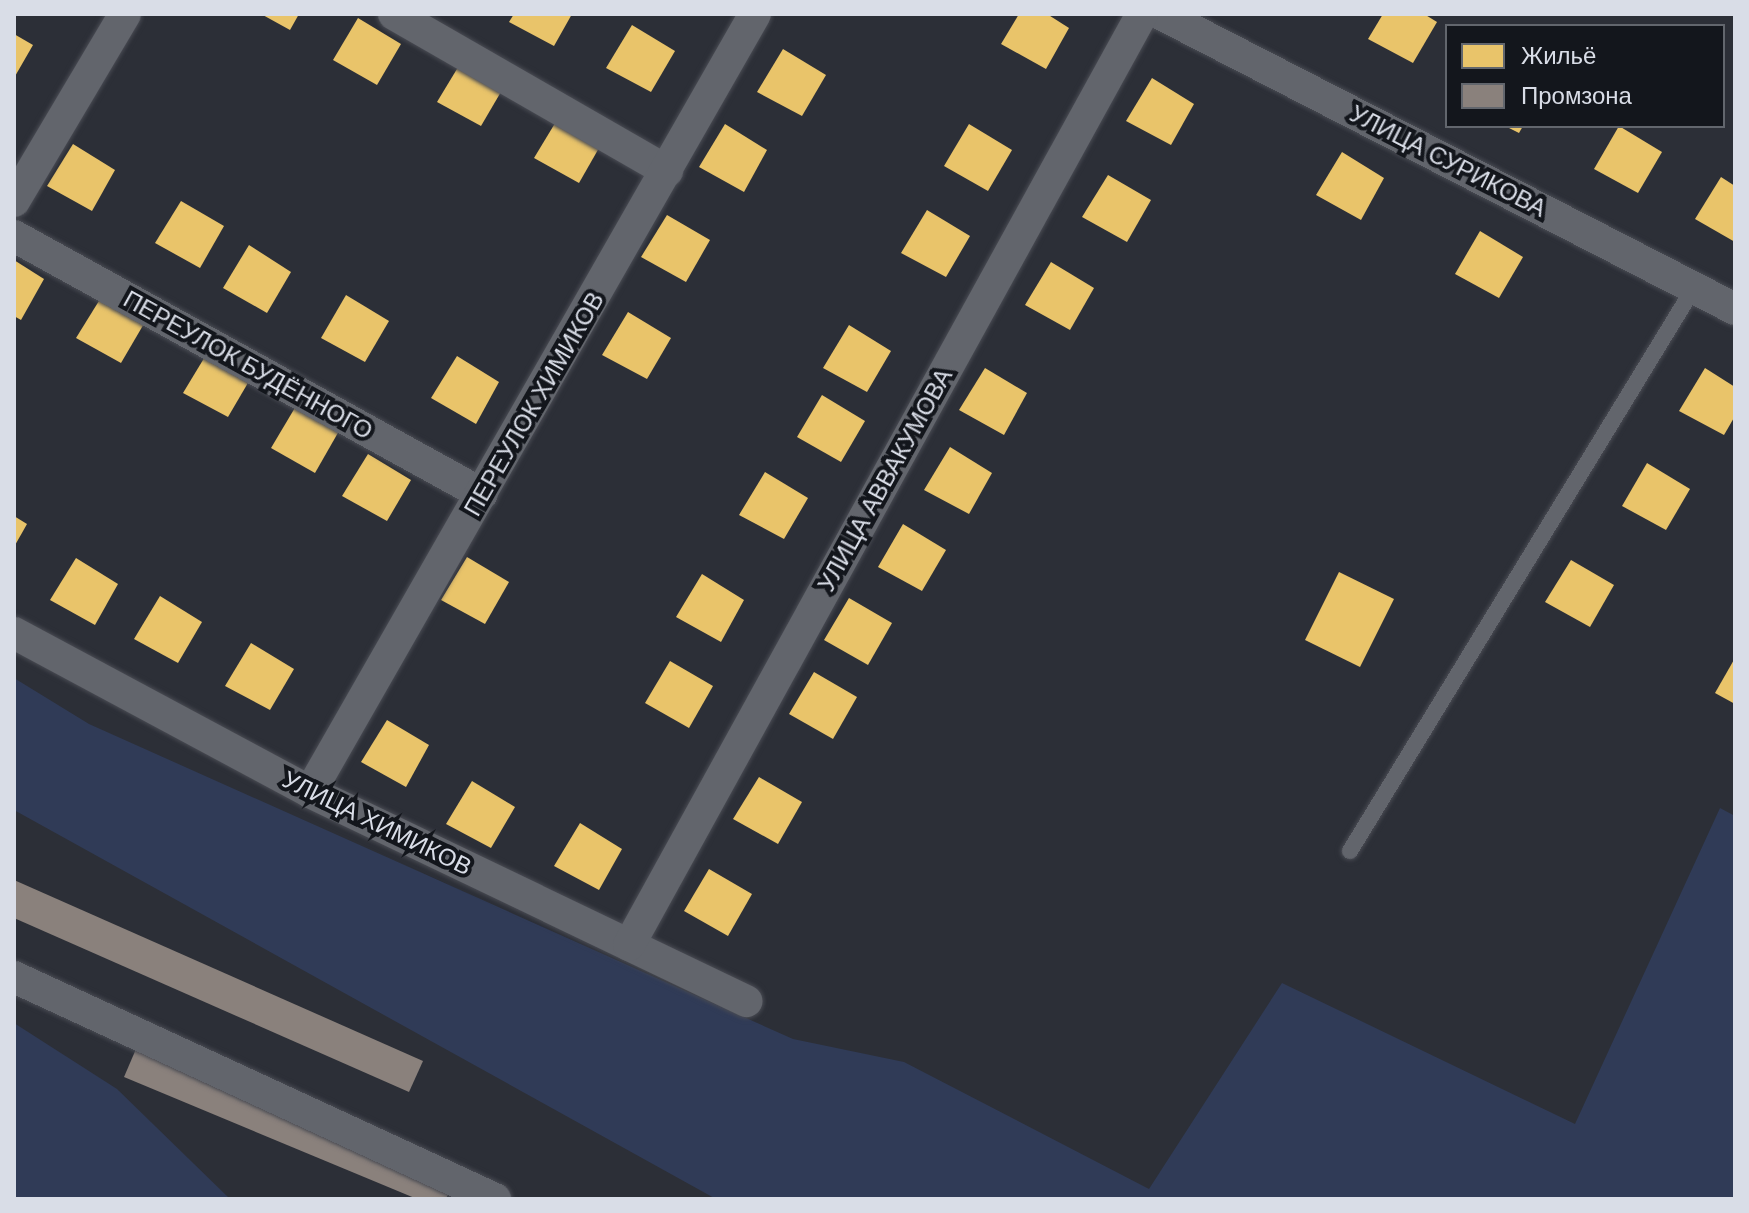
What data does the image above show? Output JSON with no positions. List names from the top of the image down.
{
  "streets": {
    "street": [
      "УЛИЦА СУРИКОВА",
      "ПЕРЕУЛОК БУДЁННОГО",
      "ПЕРЕУЛОК ХИМИКОВ",
      "УЛИЦА АВВАКУМОВА",
      "УЛИЦА ХИМИКОВ"
    ]
  },
  "crossings": [
    ["ПЕРЕУЛОК БУДЁННОГО", "ПЕРЕУЛОК ХИМИКОВ"],
    ["ПЕРЕУЛОК ХИМИКОВ", "УЛИЦА ХИМИКОВ"],
    ["УЛИЦА АВВАКУМОВА", "УЛИЦА ХИМИКОВ"]
  ],
  "legend": ["Жильё", "Промзона"]
}
